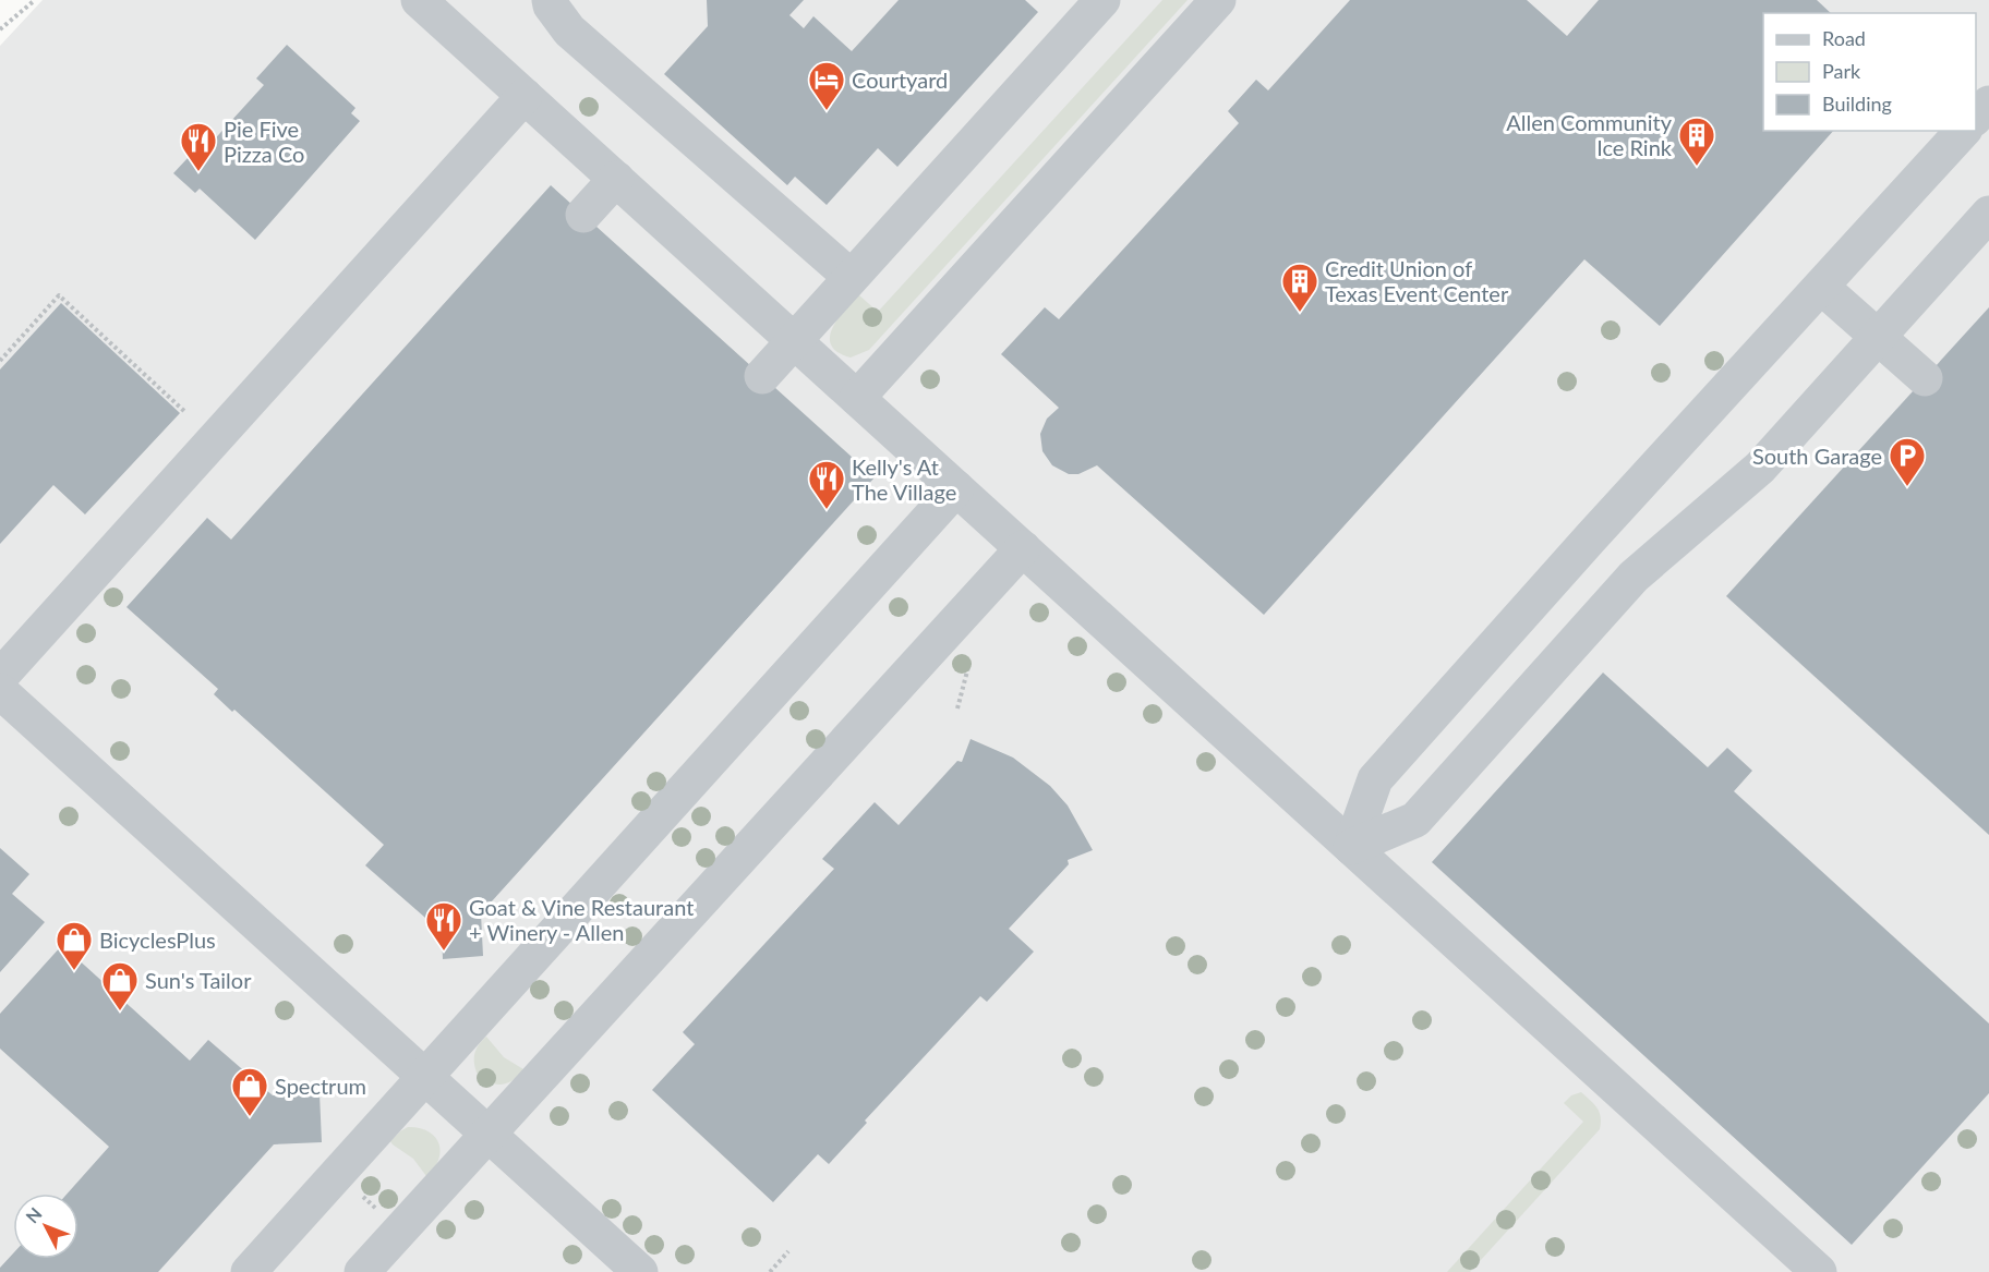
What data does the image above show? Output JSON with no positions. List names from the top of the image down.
{
  "places": {
    "hotel": ["Courtyard"],
    "building": ["Allen Community Ice Rink", "Credit Union of Texas Event Center"],
    "restaurant": ["Pie Five Pizza Co", "Kelly's At The Village", "Goat & Vine Restaurant + Winery - Allen"],
    "parking": ["South Garage"],
    "shop": ["BicyclesPlus", "Sun's Tailor", "Spectrum"]
  },
  "legend": ["Road", "Park", "Building"],
  "north": "top left"
}
